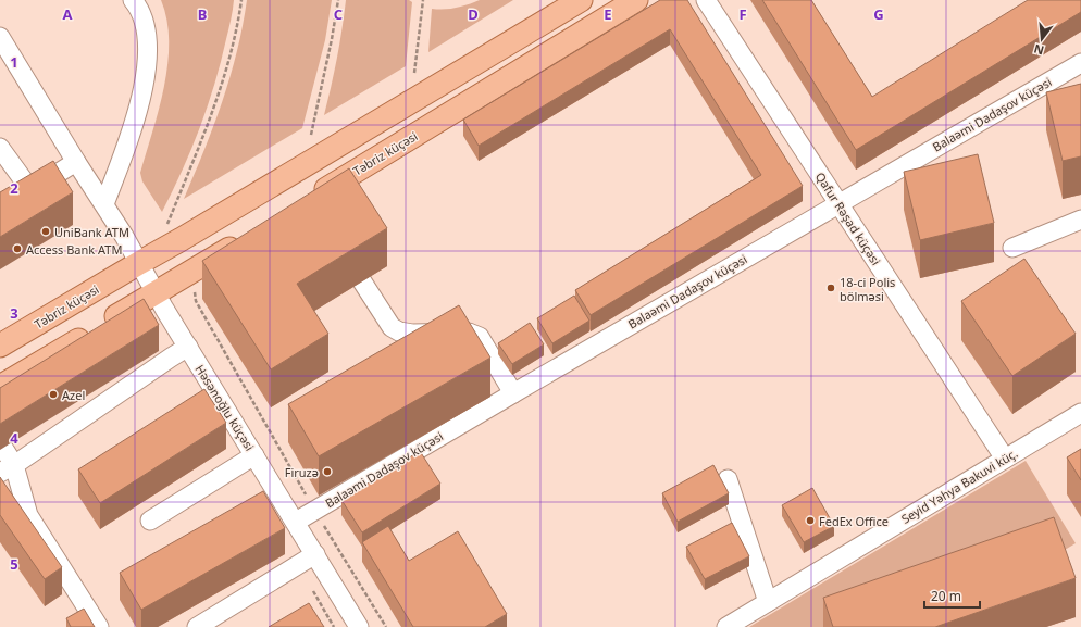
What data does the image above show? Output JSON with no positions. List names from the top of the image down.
{
  "streets": {
    "main road": ["Təbriz küçəsi"],
    "street": [
      "Balaəmi Dadaşov küçəsi",
      "Qafur Rəşad küçəsi",
      "Həsənoğlu küçəsi",
      "Seyid Yəhya Bakuvi küç."
    ]
  },
  "crossings": [
    ["Balaəmi Dadaşov küçəsi", "Qafur Rəşad küçəsi"],
    ["Balaəmi Dadaşov küçəsi", "Həsənoğlu küçəsi"],
    ["Təbriz küçəsi", "Həsənoğlu küçəsi"],
    ["Qafur Rəşad küçəsi", "Seyid Yəhya Bakuvi küç."]
  ],
  "places": [
    "UniBank ATM",
    "Access Bank ATM",
    "18-ci Polis bölməsi",
    "Azel",
    "Firuzə",
    "FedEx Office"
  ],
  "scale_bar": "20 m",
  "north": "bottom",
  "grid": {
    "columns": [
      "A",
      "B",
      "C",
      "D",
      "E",
      "F",
      "G"
    ],
    "rows": [
      "1",
      "2",
      "3",
      "4",
      "5"
    ]
  }
}
